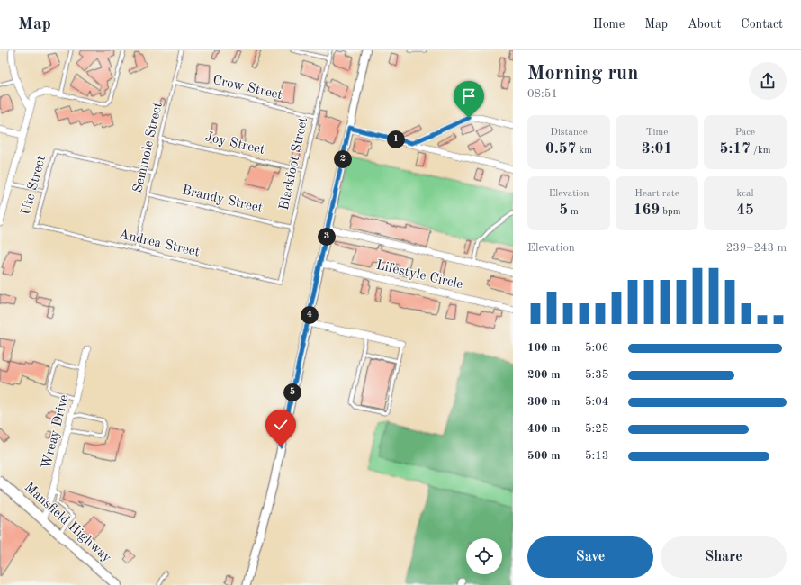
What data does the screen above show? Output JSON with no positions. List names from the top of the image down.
{
  "streets": {
    "main road": ["Mansfield Highway"],
    "street": ["Lifestyle Circle", "Wreay Drive"],
    "lane": [
      "Crow Street",
      "Joy Street",
      "Seminole Street",
      "Blackfoot Street",
      "Ute Street",
      "Brandy Street",
      "Andrea Street"
    ]
  },
  "crossings": [
    ["Crow Street", "Seminole Street"],
    ["Crow Street", "Blackfoot Street"],
    ["Joy Street", "Seminole Street"],
    ["Joy Street", "Blackfoot Street"],
    ["Seminole Street", "Ute Street"],
    ["Seminole Street", "Brandy Street"],
    ["Seminole Street", "Andrea Street"],
    ["Blackfoot Street", "Brandy Street"],
    ["Blackfoot Street", "Andrea Street"],
    ["Ute Street", "Andrea Street"],
    ["Wreay Drive", "Mansfield Highway"]
  ],
  "page": {
    "header": "Map",
    "nav": [
      "Home",
      "Map",
      "About",
      "Contact"
    ],
    "heading": ["Morning run", "08:51"],
    "stats": [
      ["Distance", "0.57 km"],
      ["Time", "3:01"],
      ["Pace", "5:17 /km"],
      ["Elevation", "5 m"],
      ["Heart rate", "169 bpm"],
      ["kcal", "45"]
    ],
    "pins": [
      "1",
      "2",
      "3",
      "4",
      "5"
    ],
    "chart": ["Elevation", "239–243 m"],
    "list": [
      {
        "name": "100 m",
        "note": "5:06"
      },
      {
        "name": "200 m",
        "note": "5:35"
      },
      {
        "name": "300 m",
        "note": "5:04"
      },
      {
        "name": "400 m",
        "note": "5:25"
      },
      {
        "name": "500 m",
        "note": "5:13"
      }
    ],
    "buttons": ["Save", "Share"]
  }
}
